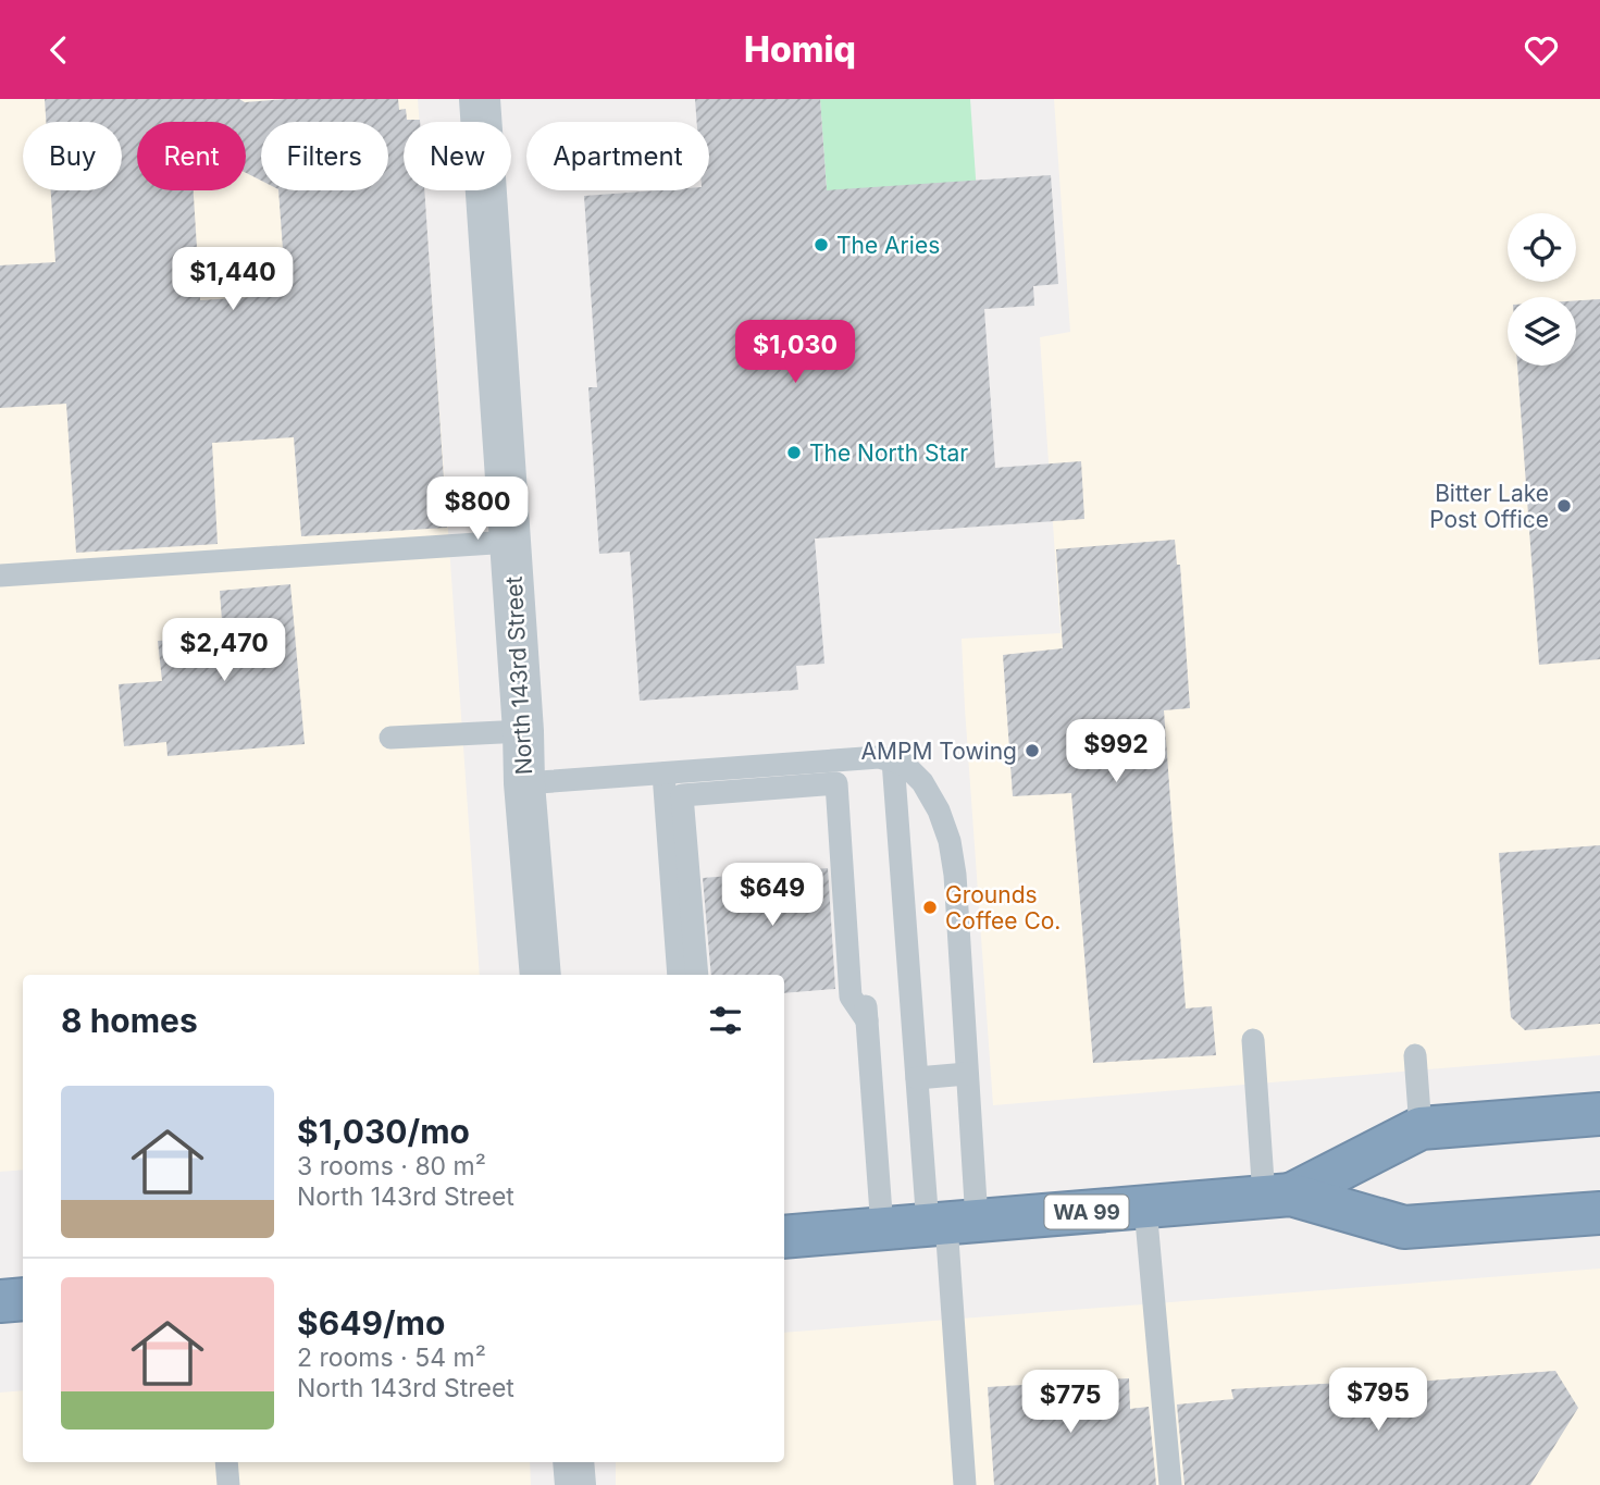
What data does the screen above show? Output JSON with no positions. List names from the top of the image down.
{
  "streets": {
    "highway": ["WA 99"],
    "street": ["North 143rd Street"]
  },
  "places": [
    "The Aries",
    "The North Star",
    "Bitter Lake Post Office",
    "AMPM Towing",
    "Grounds Coffee Co."
  ],
  "page": {
    "header": "Homiq",
    "chip": [
      "Buy",
      "Rent",
      "Filters",
      "New",
      "Apartment"
    ],
    "price": [
      "$1,440",
      "$1,030",
      "$800",
      "$2,470",
      "$992",
      "$649",
      "$795",
      "$775"
    ],
    "heading": "8 homes",
    "list": [
      {
        "name": "$1,030/mo",
        "note": "3 rooms · 80 m² · North 143rd Street"
      },
      {
        "name": "$649/mo",
        "note": "2 rooms · 54 m² · North 143rd Street"
      }
    ]
  }
}
